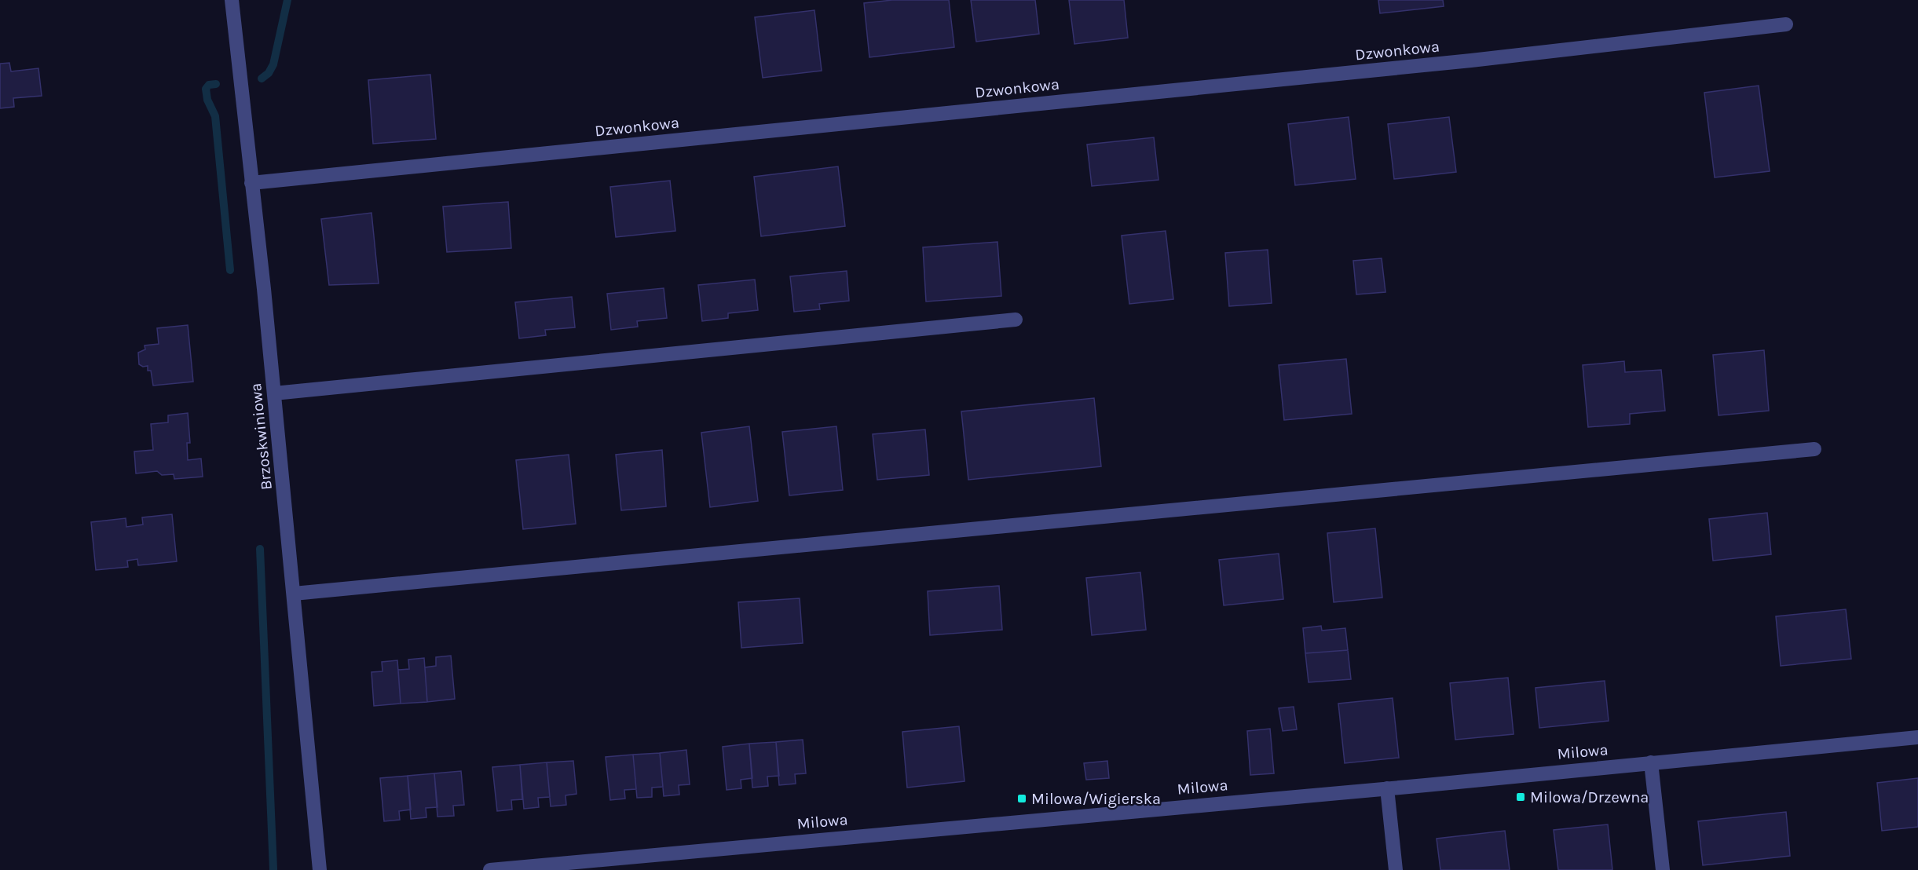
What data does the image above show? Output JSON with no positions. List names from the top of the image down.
{
  "streets": {
    "street": ["Dzwonkowa", "Brzoskwiniowa", "Milowa"]
  },
  "crossings": [
    ["Dzwonkowa", "Brzoskwiniowa"]
  ],
  "places": {
    "transit": ["Milowa/Drzewna", "Milowa/Wigierska"]
  }
}
